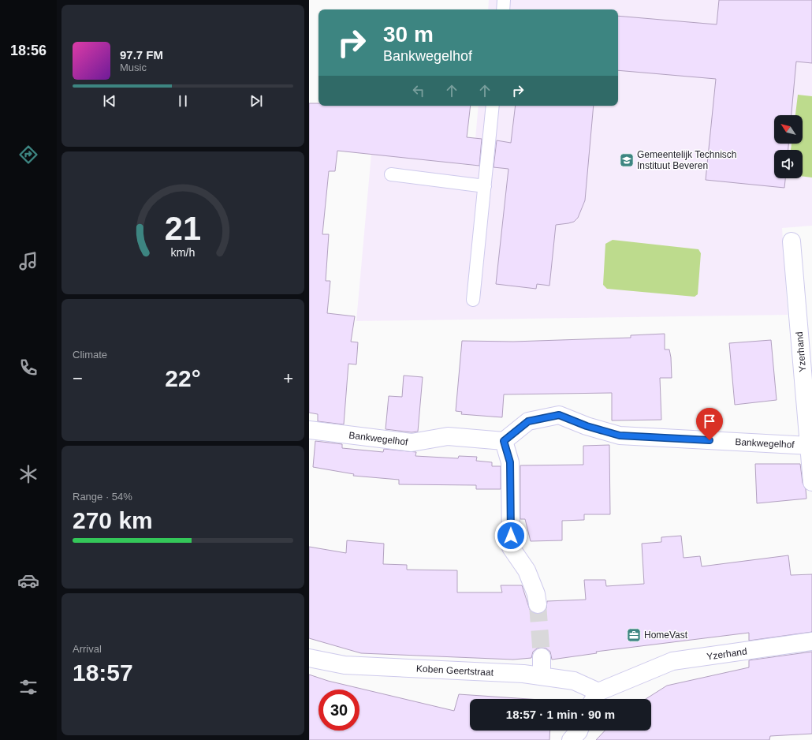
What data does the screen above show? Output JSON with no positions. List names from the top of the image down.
{
  "streets": {
    "street": ["Yzerhand", "Bankwegelhof", "Koben Geertstraat"]
  },
  "crossings": [
    ["Yzerhand", "Bankwegelhof"],
    ["Yzerhand", "Koben Geertstraat"]
  ],
  "places": {
    "school or university": ["Gemeentelijk Technisch Instituut Beveren"],
    "office": ["HomeVast"]
  },
  "north": "top left",
  "page": {
    "tabs": "18:56",
    "turn": ["30 m", "Bankwegelhof"],
    "song": ["97.7 FM", "Music"],
    "tile": [
      "Climate",
      ["Range · 54%", "270 km"],
      ["Arrival", "18:57"]
    ],
    "heat": ["−", "22°", "+"],
    "limit": "30",
    "trip": "18:57 · 1 min · 90 m",
    "gauge": ["21", "km/h"]
  }
}
